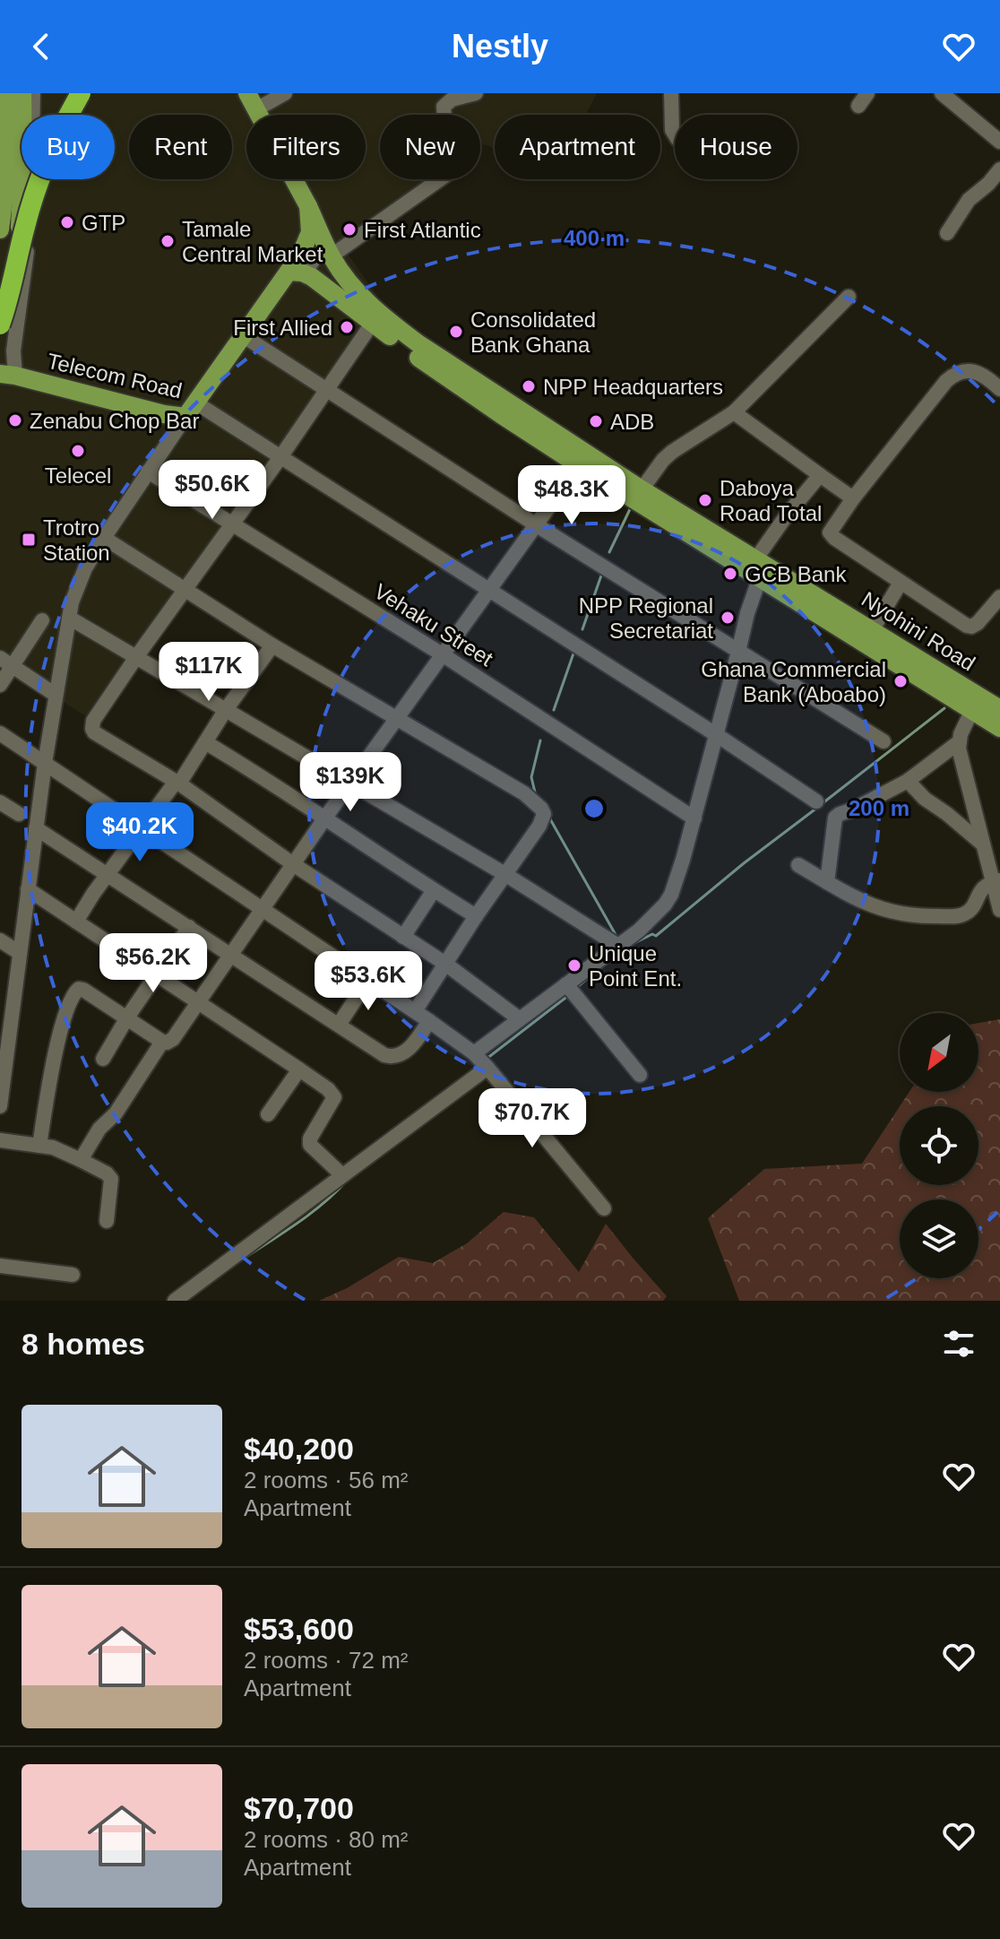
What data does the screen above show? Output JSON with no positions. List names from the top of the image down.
{
  "streets": {
    "main road": ["Telecom Road", "Nyohini Road"],
    "street": ["Vehaku Street"]
  },
  "crossings": [
    ["Telecom Road", "Nyohini Road"]
  ],
  "places": {
    "other": [
      "GTP",
      "First Atlantic",
      "Tamale Central Market",
      "First Allied",
      "Consolidated Bank Ghana",
      "NPP Headquarters",
      "Zenabu Chop Bar",
      "ADB",
      "Telecel",
      "Daboya Road Total",
      "GCB Bank",
      "NPP Regional Secretariat",
      "Ghana Commercial Bank (Aboabo)",
      "Unique Point Ent."
    ],
    "transit": ["Trotro Station"]
  },
  "north": "bottom left",
  "page": {
    "header": "Nestly",
    "chip": [
      "Buy",
      "Rent",
      "Filters",
      "New",
      "Apartment",
      "House"
    ],
    "price": [
      "$50.6K",
      "$48.3K",
      "$117K",
      "$139K",
      "$40.2K",
      "$56.2K",
      "$53.6K",
      "$70.7K"
    ],
    "heading": "8 homes",
    "list": [
      {
        "name": "$40,200",
        "note": "2 rooms · 56 m² · Apartment"
      },
      {
        "name": "$53,600",
        "note": "2 rooms · 72 m² · Apartment"
      },
      {
        "name": "$70,700",
        "note": "2 rooms · 80 m² · Apartment"
      }
    ]
  },
  "rings": ["400 m", "200 m"]
}
